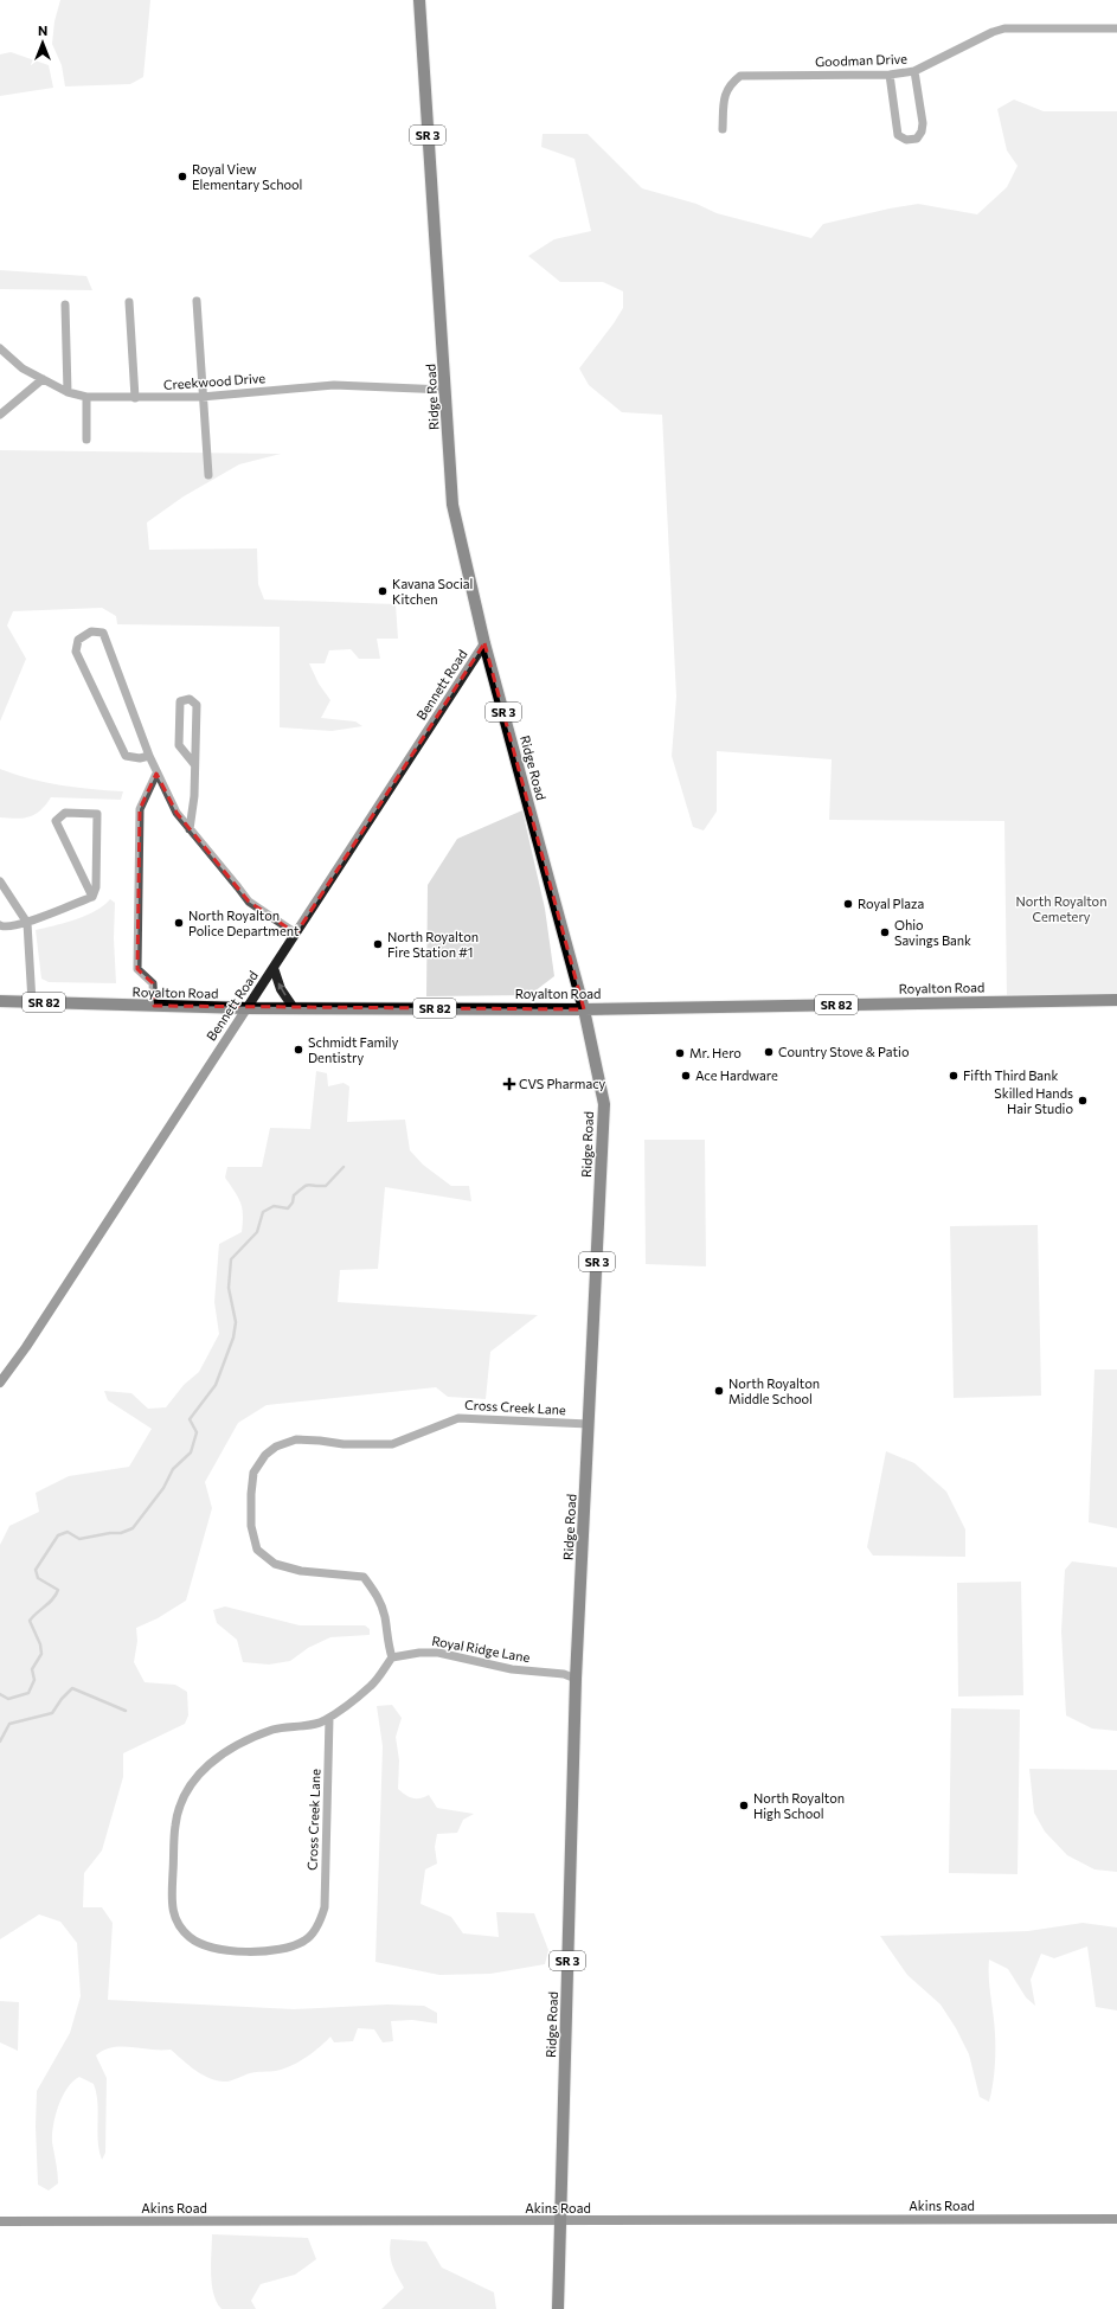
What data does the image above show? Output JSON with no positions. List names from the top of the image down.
{
  "streets": {
    "main road": [
      "SR 3",
      "Ridge Road",
      "Royalton Road",
      "SR 82"
    ],
    "street": [
      "Goodman Drive",
      "Creekwood Drive",
      "Bennett Road",
      "Cross Creek Lane",
      "Royal Ridge Lane",
      "Akins Road"
    ]
  },
  "crossings": [
    ["Creekwood Drive", "Ridge Road"],
    ["Ridge Road", "Bennett Road"],
    ["Ridge Road", "Royalton Road"],
    ["Ridge Road", "Cross Creek Lane"],
    ["Ridge Road", "Royal Ridge Lane"],
    ["Ridge Road", "Akins Road"],
    ["Bennett Road", "Royalton Road"],
    ["Cross Creek Lane", "Royal Ridge Lane"]
  ],
  "parks": ["North Royalton Cemetery"],
  "places": {
    "other": [
      "Royal View Elementary School",
      "Kavana Social Kitchen",
      "Royal Plaza",
      "North Royalton Police Department",
      "Ohio Savings Bank",
      "North Royalton Fire Station #1",
      "Schmidt Family Dentistry",
      "Country Stove & Patio",
      "Mr. Hero",
      "Ace Hardware",
      "Fifth Third Bank",
      "Skilled Hands Hair Studio",
      "North Royalton Middle School",
      "North Royalton High School"
    ],
    "health": ["CVS Pharmacy"]
  },
  "north": "top"
}
